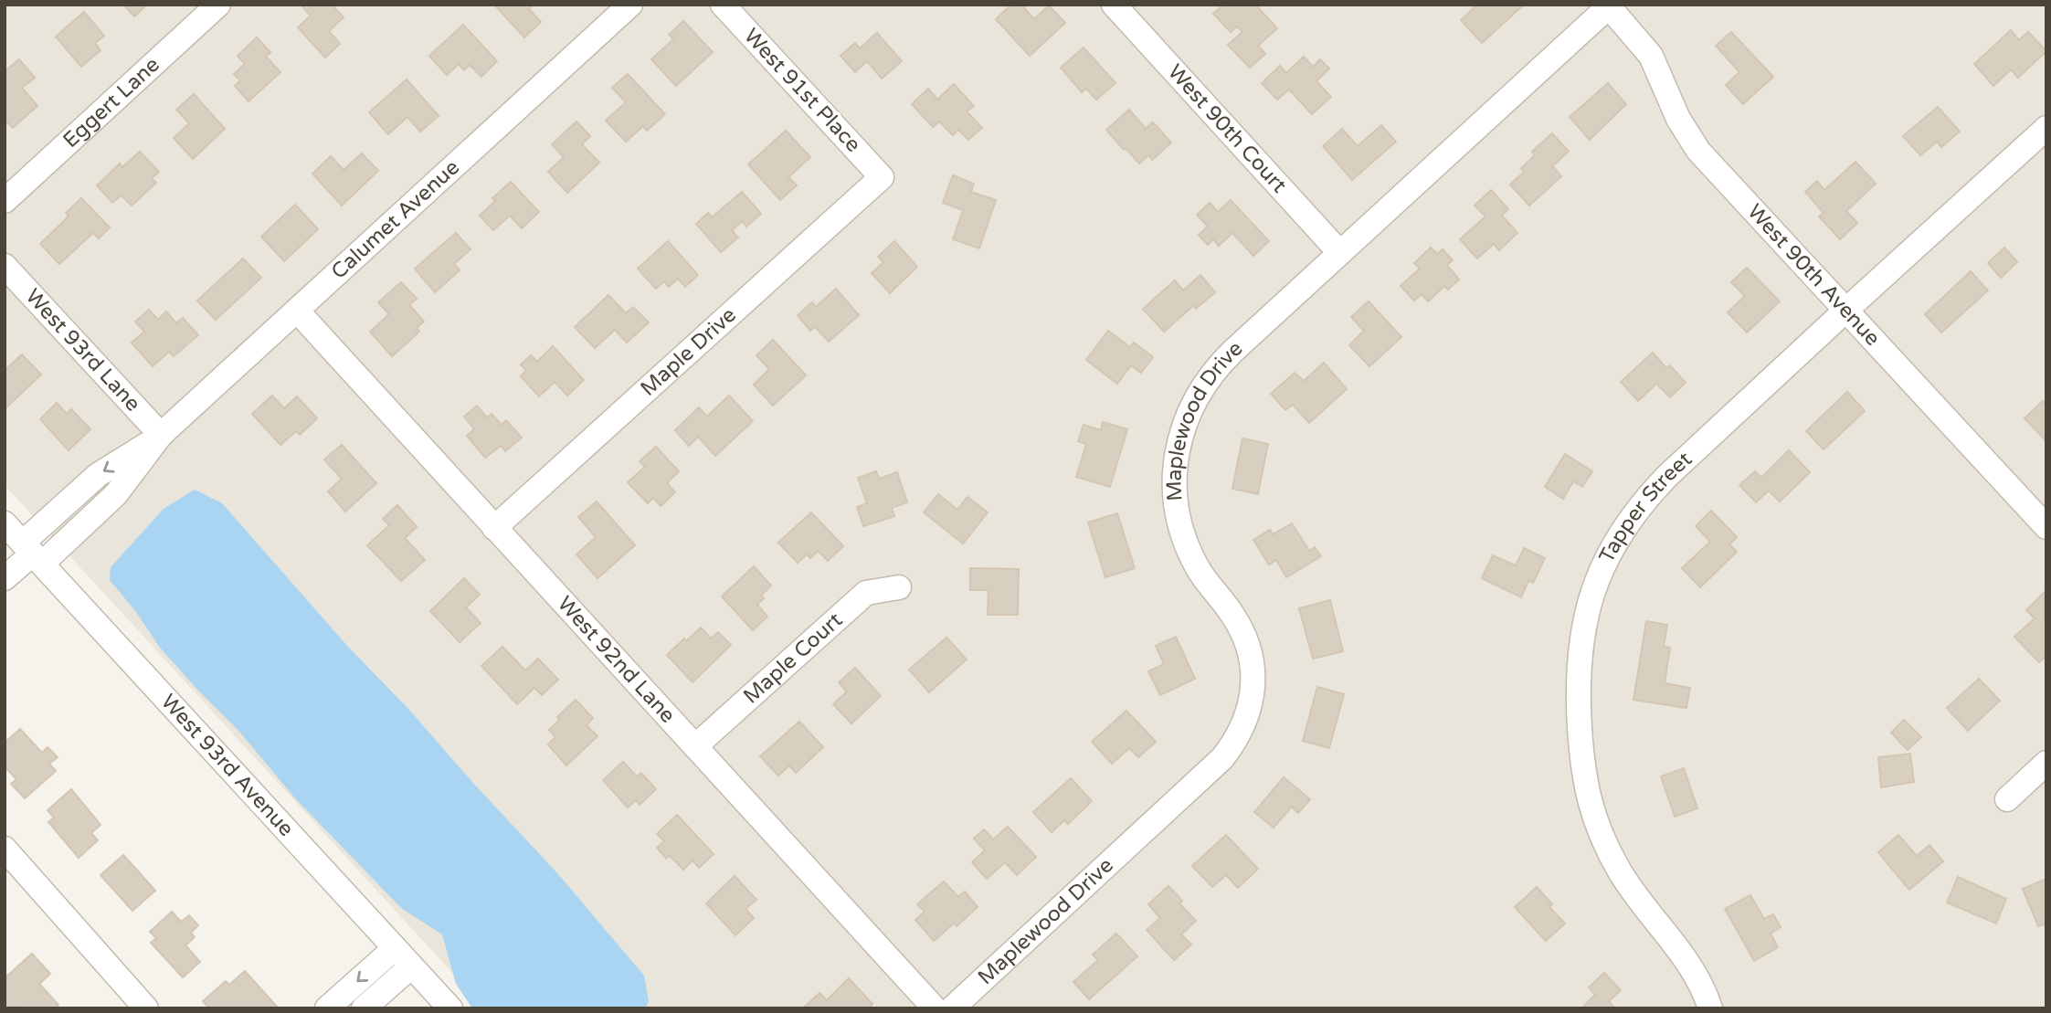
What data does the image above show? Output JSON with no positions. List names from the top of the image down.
{
  "streets": {
    "street": [
      "West 91st Place",
      "Eggert Lane",
      "West 90th Court",
      "Calumet Avenue",
      "West 90th Avenue",
      "West 93rd Lane",
      "Maple Drive",
      "Maplewood Drive",
      "Tapper Street",
      "Maple Court",
      "West 92nd Lane",
      "West 93rd Avenue"
    ]
  },
  "crossings": [
    ["West 91st Place", "Maple Drive"],
    ["West 90th Court", "Maplewood Drive"],
    ["Calumet Avenue", "West 93rd Lane"],
    ["Calumet Avenue", "West 92nd Lane"],
    ["Calumet Avenue", "West 93rd Avenue"],
    ["West 90th Avenue", "Maplewood Drive"],
    ["West 90th Avenue", "Tapper Street"],
    ["Maple Drive", "West 92nd Lane"],
    ["Maple Court", "West 92nd Lane"]
  ]
}
